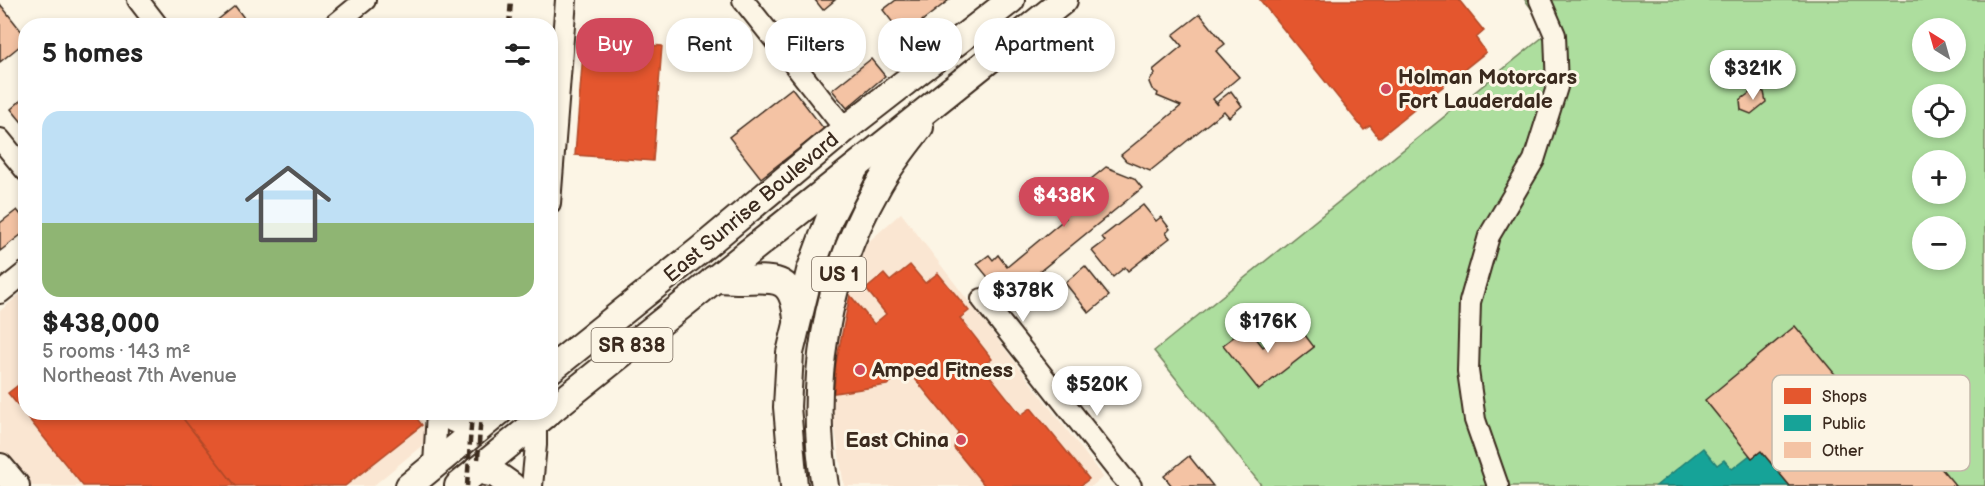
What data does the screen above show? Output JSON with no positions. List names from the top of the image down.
{
  "streets": {
    "main road": ["East Sunrise Boulevard", "US 1", "SR 838"]
  },
  "crossings": [
    ["East Sunrise Boulevard", "US 1"]
  ],
  "places": ["Holman Motorcars Fort Lauderdale", "Amped Fitness", "East China"],
  "legend": ["Shops", "Public", "Other"],
  "north": "top left",
  "page": {
    "map_buttons": ["+", "−"],
    "chip": [
      "Buy",
      "Rent",
      "Filters",
      "New",
      "Apartment"
    ],
    "heading": "5 homes",
    "price": [
      "$321K",
      "$438K",
      "$378K",
      "$176K",
      "$520K"
    ],
    "list": [
      {
        "name": "$438,000",
        "note": "5 rooms · 143 m² · Northeast 7th Avenue"
      }
    ]
  }
}
